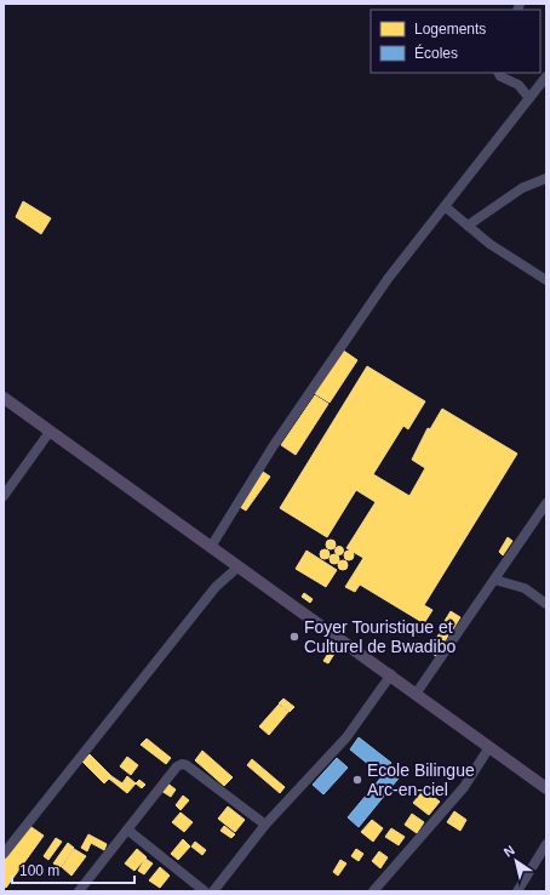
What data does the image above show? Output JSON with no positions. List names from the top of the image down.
{
  "places": ["Foyer Touristique et Culturel de Bwadibo", "Ecole Bilingue Arc-en-ciel"],
  "legend": ["Logements", "Écoles"],
  "scale_bar": "100 m",
  "north": "top left"
}
